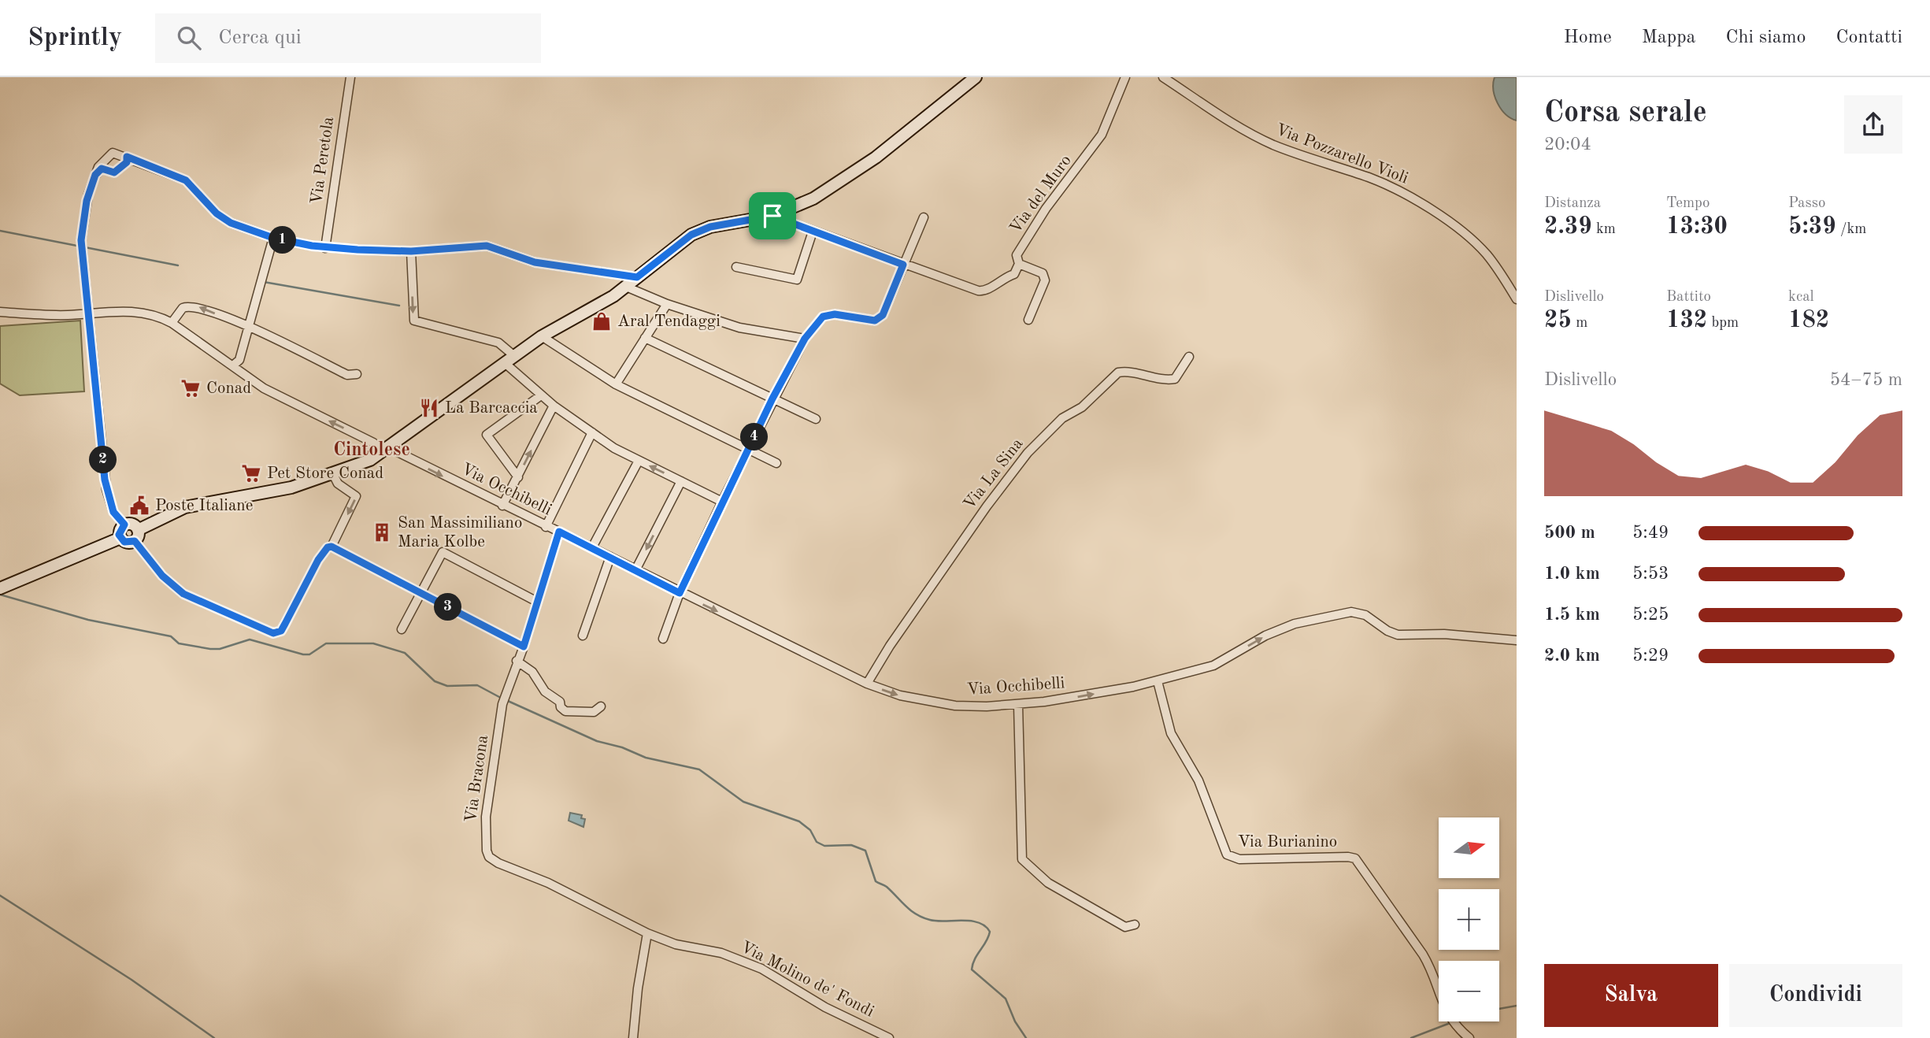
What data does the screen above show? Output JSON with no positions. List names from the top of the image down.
{
  "streets": {
    "street": [
      "Via Pozzarello Violi",
      "Via Peretola",
      "Via del Muro",
      "Via La Sina",
      "Via Occhibelli",
      "Via Bracona",
      "Via Burianino",
      "Via Molino de' Fondi"
    ]
  },
  "crossings": [
    ["Via La Sina", "Via Occhibelli"],
    ["Via Occhibelli", "Via Bracona"],
    ["Via Occhibelli", "Via Burianino"],
    ["Via Bracona", "Via Molino de' Fondi"]
  ],
  "districts": ["Cintolese"],
  "places": {
    "shop": ["Aral Tendaggi"],
    "supermarket": ["Conad", "Pet Store Conad"],
    "restaurant": ["La Barcaccia"],
    "public building": ["Poste Italiane"],
    "building": ["San Massimiliano Maria Kolbe"]
  },
  "north": "right",
  "page": {
    "header": "Sprintly",
    "search": "Cerca qui",
    "nav": [
      "Home",
      "Mappa",
      "Chi siamo",
      "Contatti"
    ],
    "heading": ["Corsa serale", "20:04"],
    "stats": [
      ["Distanza", "2.39 km"],
      ["Tempo", "13:30"],
      ["Passo", "5:39 /km"],
      ["Dislivello", "25 m"],
      ["Battito", "132 bpm"],
      ["kcal", "182"]
    ],
    "pins": [
      "1",
      "4",
      "2",
      "3"
    ],
    "chart": ["Dislivello", "54–75 m"],
    "list": [
      {
        "name": "500 m",
        "note": "5:49"
      },
      {
        "name": "1.0 km",
        "note": "5:53"
      },
      {
        "name": "1.5 km",
        "note": "5:25"
      },
      {
        "name": "2.0 km",
        "note": "5:29"
      }
    ],
    "map_buttons": ["+", "−"],
    "buttons": ["Salva", "Condividi"]
  }
}
